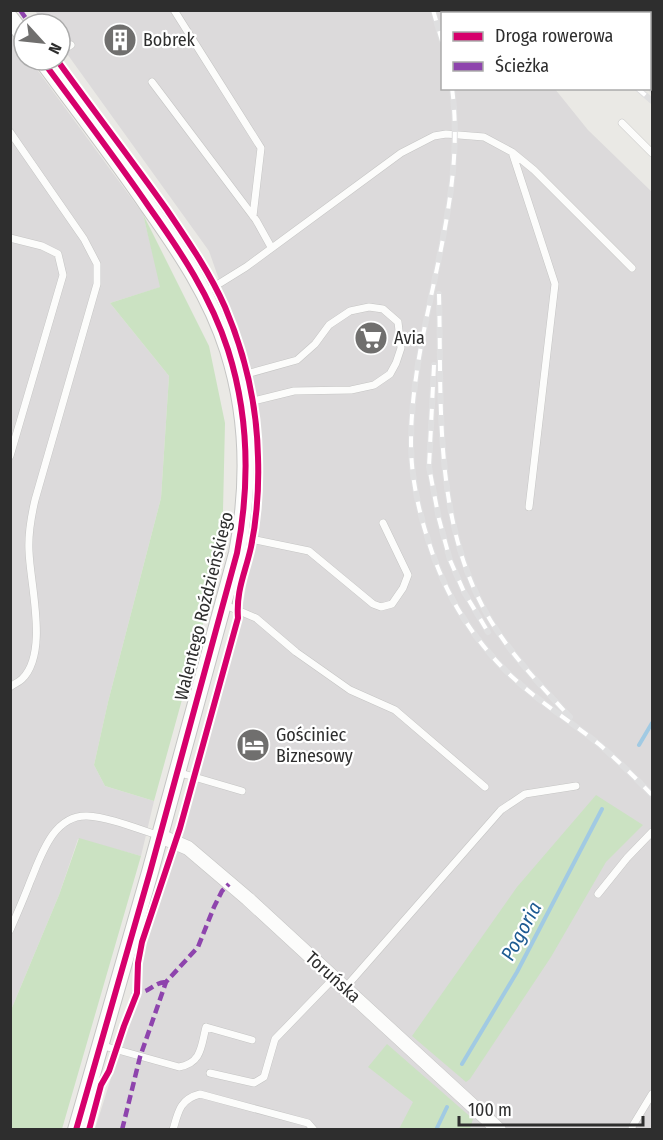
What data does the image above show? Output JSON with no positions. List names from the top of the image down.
{
  "streets": {
    "street": ["Walentego Roździeńskiego", "Toruńska"]
  },
  "crossings": [
    ["Walentego Roździeńskiego", "Toruńska"]
  ],
  "water": ["Pogoria"],
  "places": {
    "building": ["Bobrek"],
    "supermarket": ["Avia"],
    "hotel": ["Gościniec Biznesowy"]
  },
  "legend": ["Droga rowerowa", "Ścieżka"],
  "scale_bar": "100 m",
  "north": "bottom right"
}
